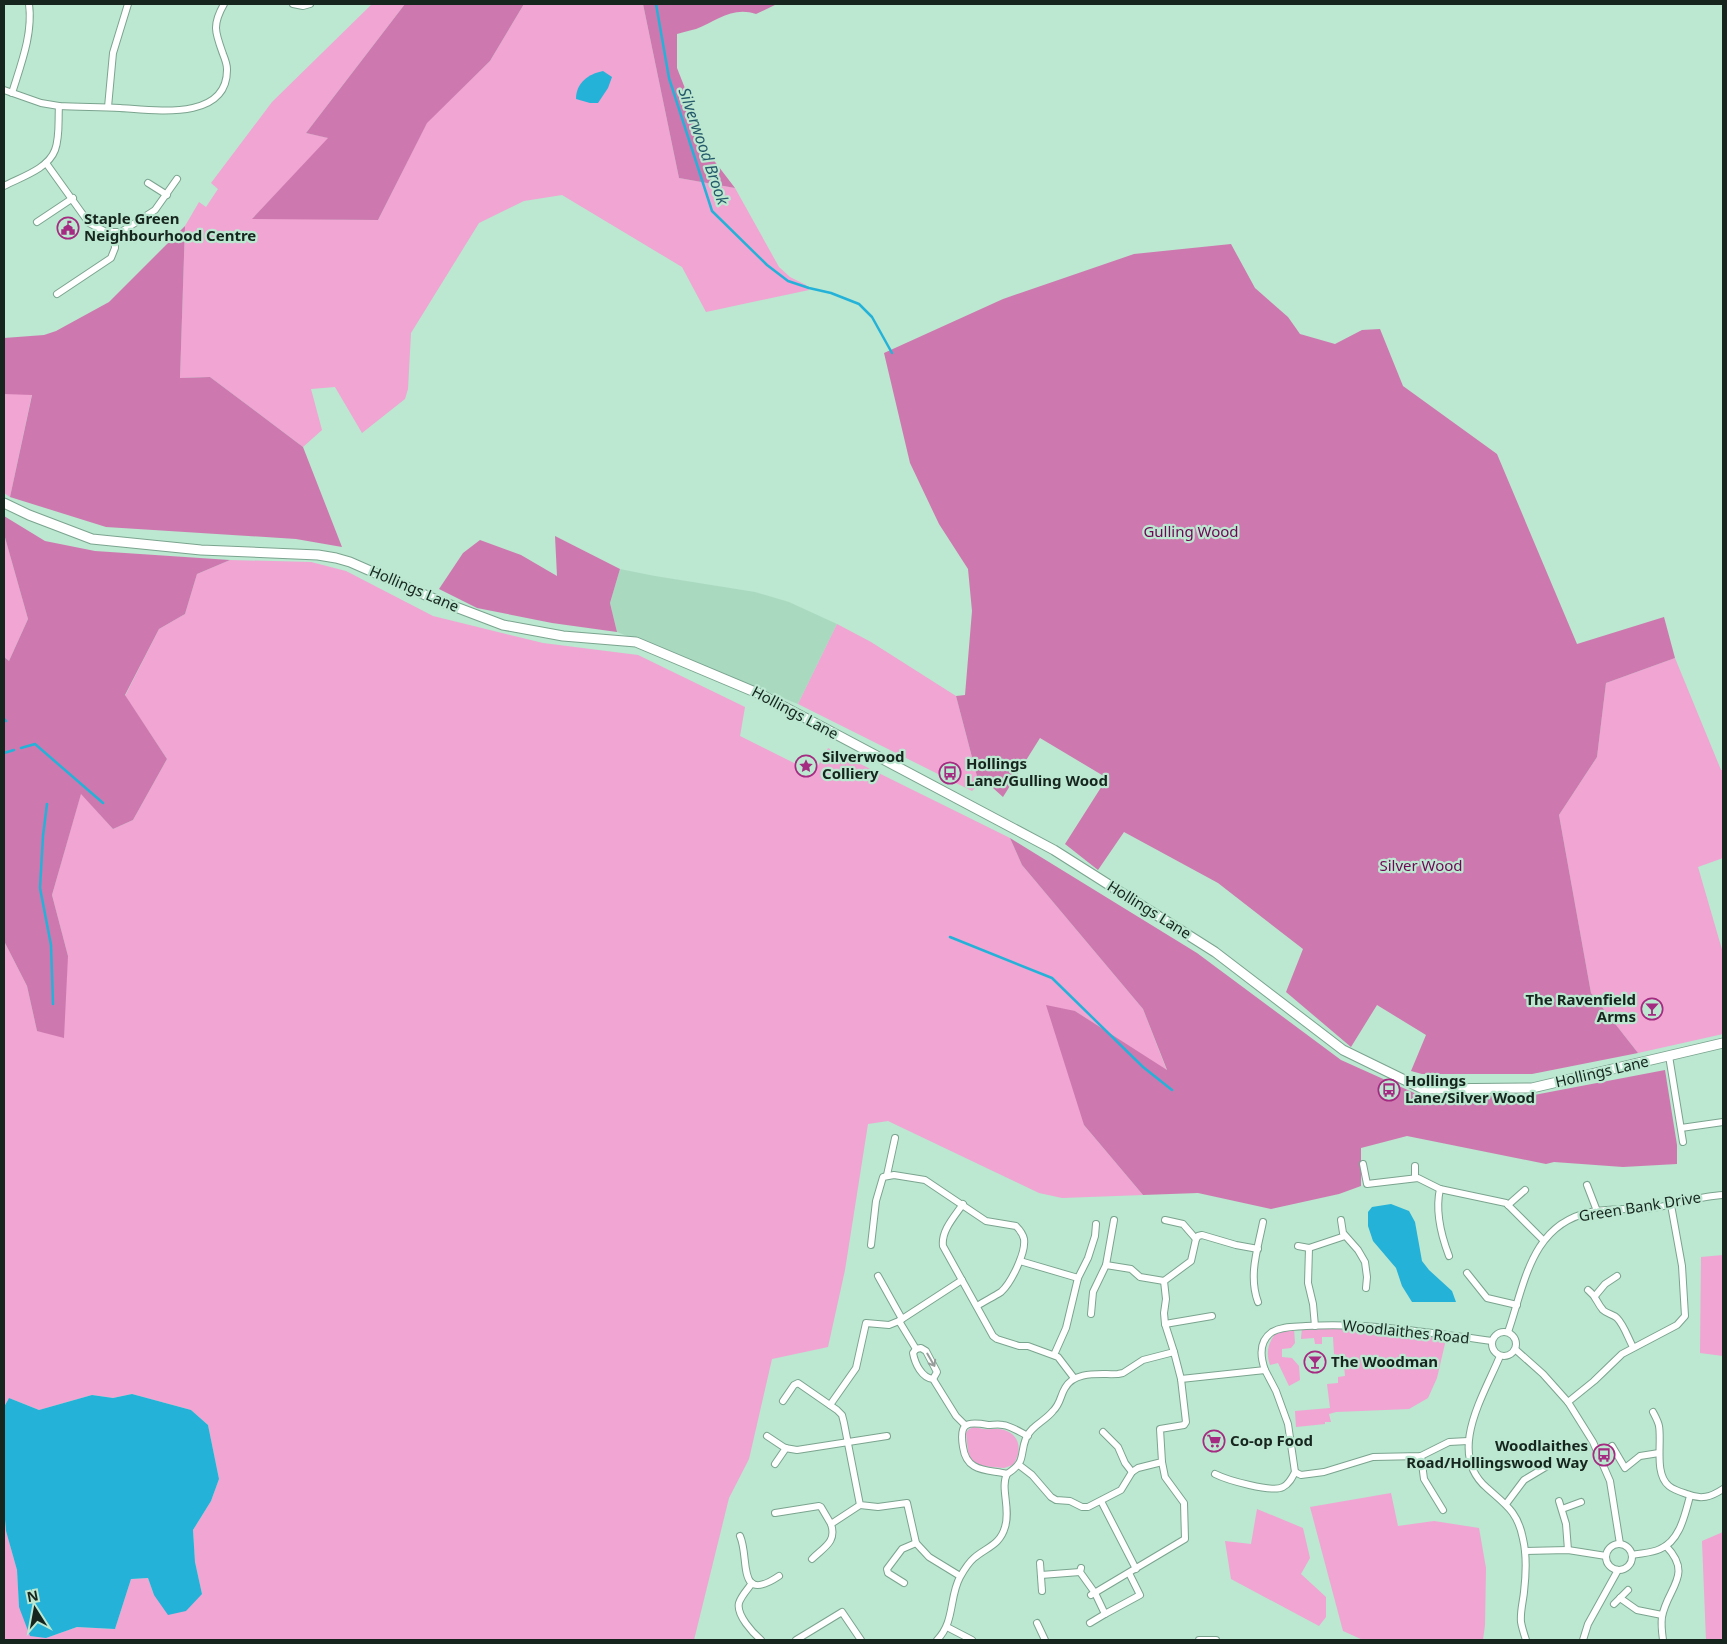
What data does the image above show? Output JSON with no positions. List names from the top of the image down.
{
  "streets": {
    "street": ["Hollings Lane", "Green Bank Drive", "Woodlaithes Road"]
  },
  "crossings": [
    ["Green Bank Drive", "Woodlaithes Road"]
  ],
  "water": ["Silverwood Brook"],
  "parks": ["Gulling Wood", "Silver Wood"],
  "places": {
    "public building": ["Staple Green Neighbourhood Centre"],
    "place": ["Silverwood Colliery"],
    "bus stop": ["Hollings Lane/Gulling Wood", "Hollings Lane/Silver Wood", "Woodlaithes Road/Hollingswood Way"],
    "bar": ["The Ravenfield Arms", "The Woodman"],
    "supermarket": ["Co-op Food"]
  },
  "north": "top"
}
